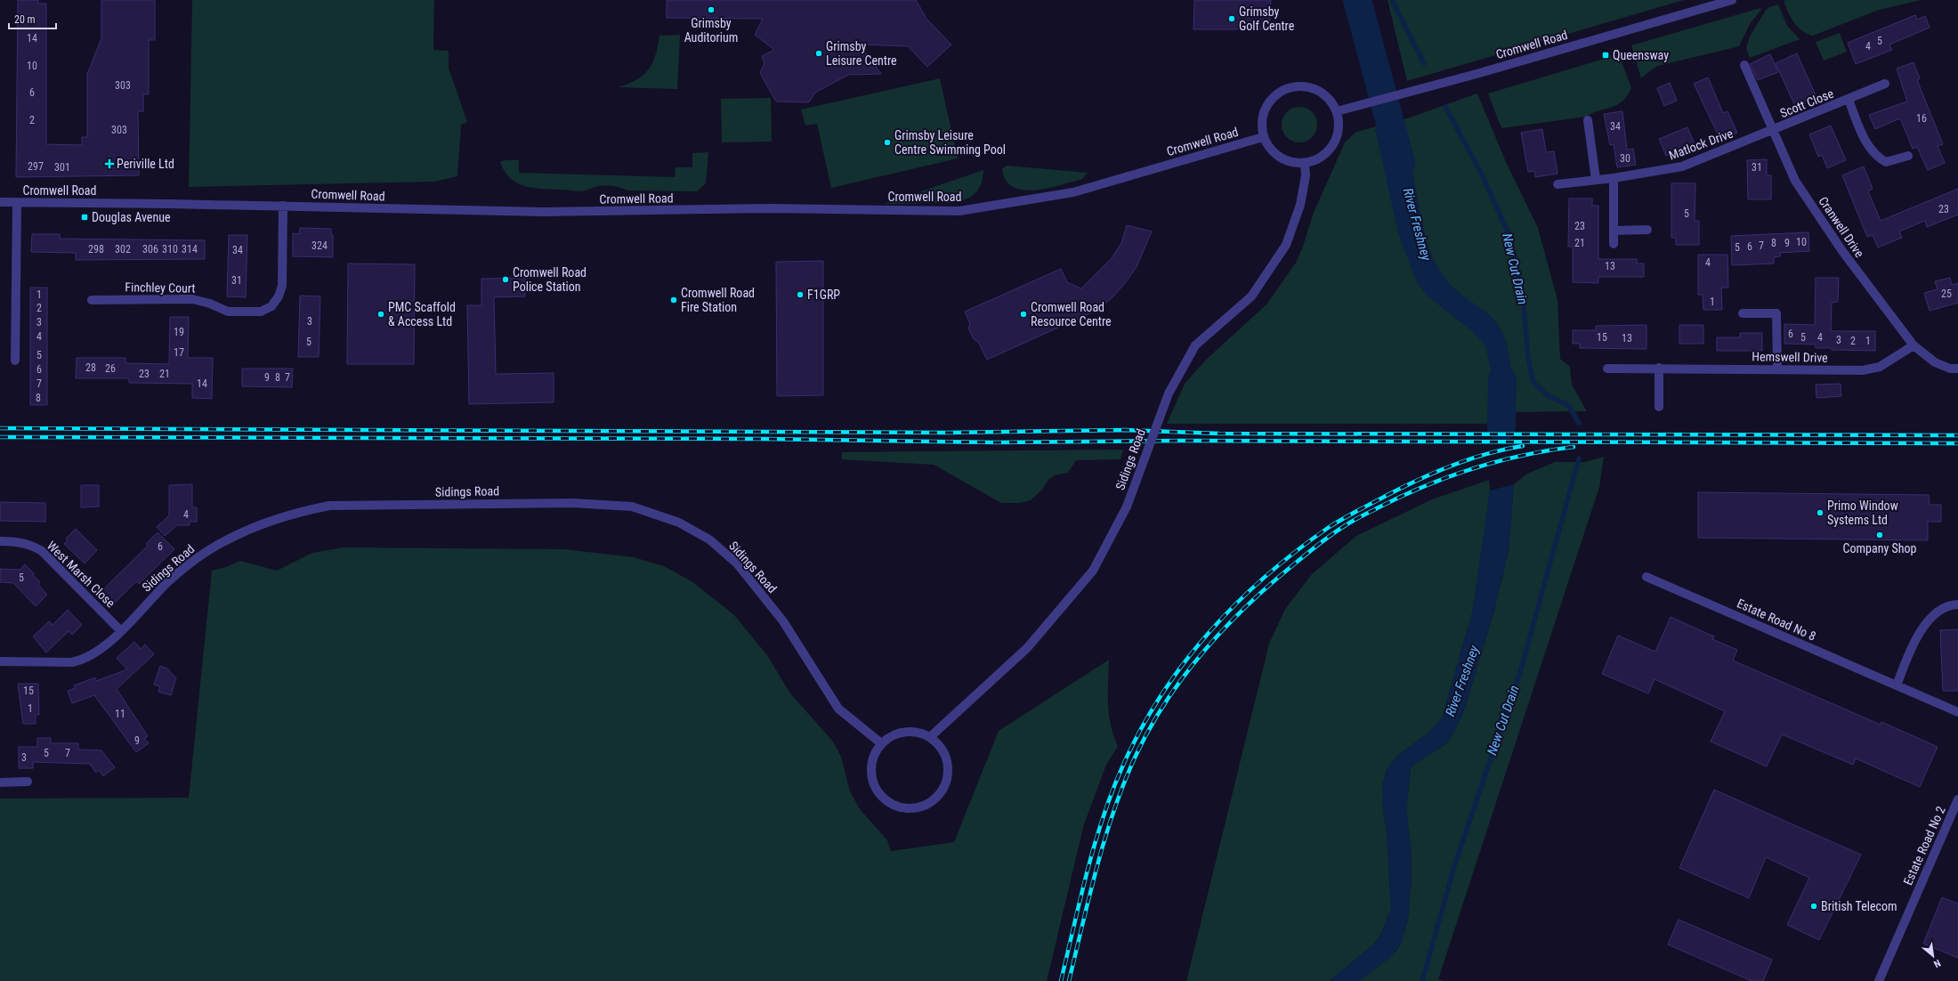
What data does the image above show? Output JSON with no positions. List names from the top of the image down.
{
  "streets": {
    "street": [
      "Cromwell Road",
      "Scott Close",
      "Matlock Drive",
      "Cranwell Drive",
      "Finchley Court",
      "Hemswell Drive",
      "Sidings Road",
      "West Marsh Close",
      "Estate Road No 8",
      "Estate Road No 2"
    ]
  },
  "crossings": [
    ["Cromwell Road", "Finchley Court"],
    ["Cromwell Road", "Sidings Road"],
    ["Scott Close", "Matlock Drive"],
    ["Scott Close", "Cranwell Drive"],
    ["Matlock Drive", "Cranwell Drive"],
    ["Cranwell Drive", "Hemswell Drive"],
    ["Sidings Road", "West Marsh Close"]
  ],
  "water": ["River Freshney", "New Cut Drain"],
  "places": {
    "other": [
      "Grimsby Auditorium",
      "Grimsby Golf Centre",
      "Grimsby Leisure Centre",
      "Grimsby Leisure Centre Swimming Pool",
      "Cromwell Road Police Station",
      "F1GRP",
      "Cromwell Road Fire Station",
      "PMC Scaffold & Access Ltd",
      "Cromwell Road Resource Centre",
      "Primo Window Systems Ltd",
      "Company Shop",
      "British Telecom"
    ],
    "transit": ["Queensway", "Douglas Avenue"],
    "health": ["Periville Ltd"]
  },
  "house_numbers": [
    "14",
    "5",
    "4",
    "10",
    "303",
    "6",
    "16",
    "2",
    "34",
    "303",
    "30",
    "297",
    "301",
    "31",
    "23",
    "5",
    "23",
    "10",
    "21",
    "8",
    "9",
    "324",
    "7",
    "6",
    "5",
    "298",
    "302",
    "306",
    "310",
    "314",
    "34",
    "4",
    "13",
    "31",
    "25",
    "1",
    "1",
    "2",
    "3",
    "3",
    "19",
    "6",
    "4",
    "15",
    "5",
    "4",
    "13",
    "3",
    "2",
    "1",
    "5",
    "17",
    "5",
    "28",
    "26",
    "6",
    "23",
    "21",
    "9",
    "8",
    "7",
    "7",
    "14",
    "8",
    "4",
    "6",
    "5",
    "15",
    "1",
    "11",
    "9",
    "5",
    "7",
    "3"
  ],
  "scale_bar": "20 m",
  "north": "bottom right"
}
